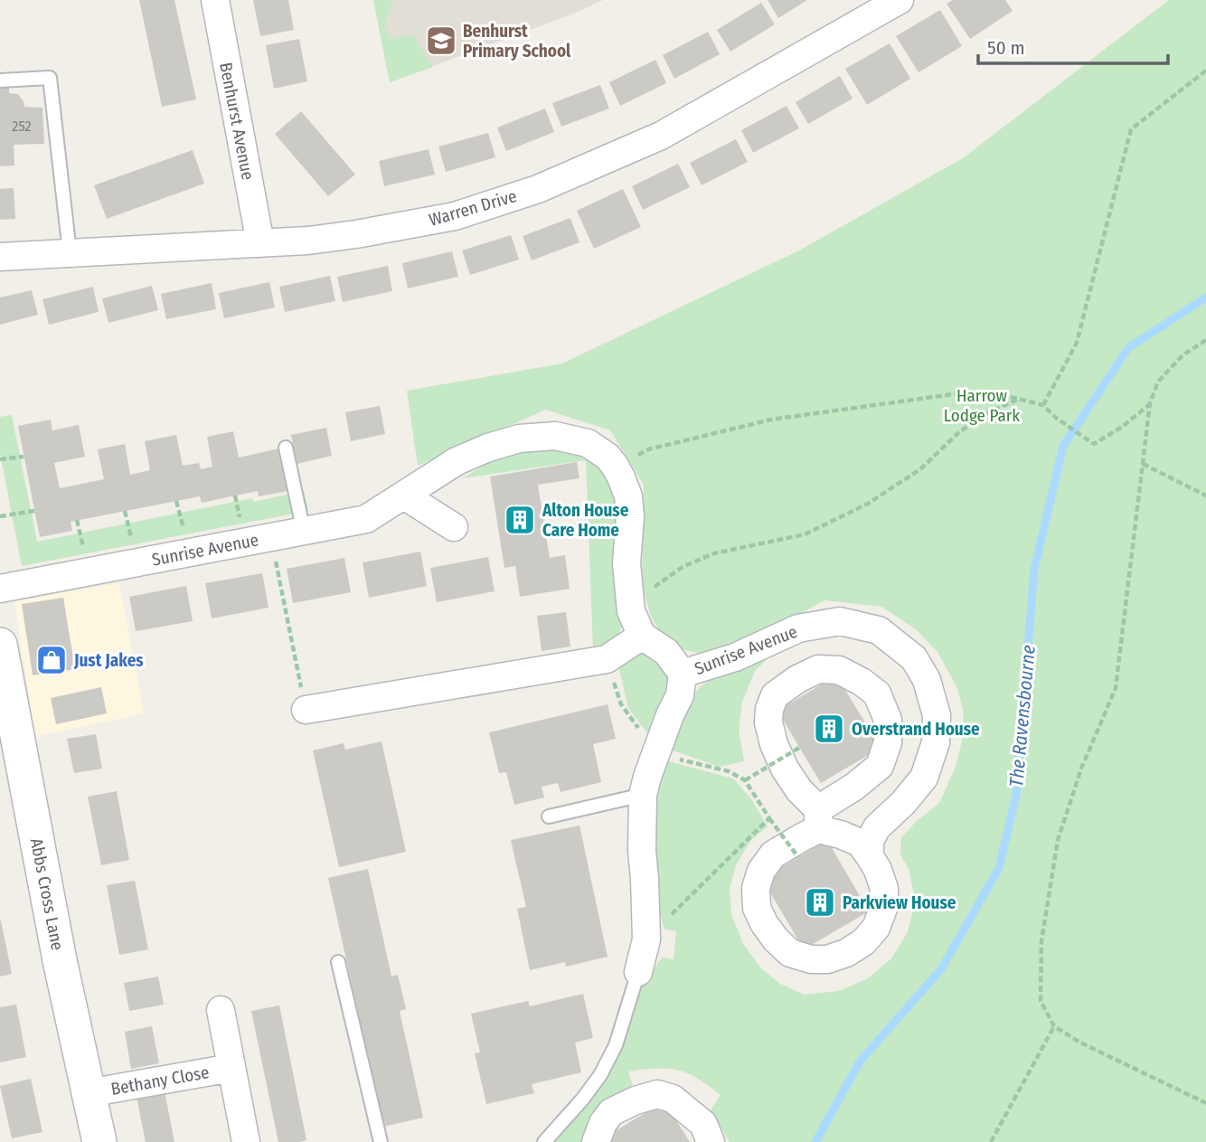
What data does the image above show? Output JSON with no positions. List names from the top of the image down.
{
  "streets": {
    "street": [
      "Benhurst Avenue",
      "Warren Drive",
      "Sunrise Avenue",
      "Abbs Cross Lane",
      "Bethany Close"
    ]
  },
  "crossings": [
    ["Benhurst Avenue", "Warren Drive"],
    ["Abbs Cross Lane", "Bethany Close"]
  ],
  "water": ["The Ravensbourne"],
  "parks": ["Harrow Lodge Park"],
  "places": {
    "school or university": ["Benhurst Primary School"],
    "building": ["Alton House Care Home", "Overstrand House", "Parkview House"],
    "shop": ["Just Jakes"]
  },
  "house_numbers": ["252"],
  "scale_bar": "50 m"
}
